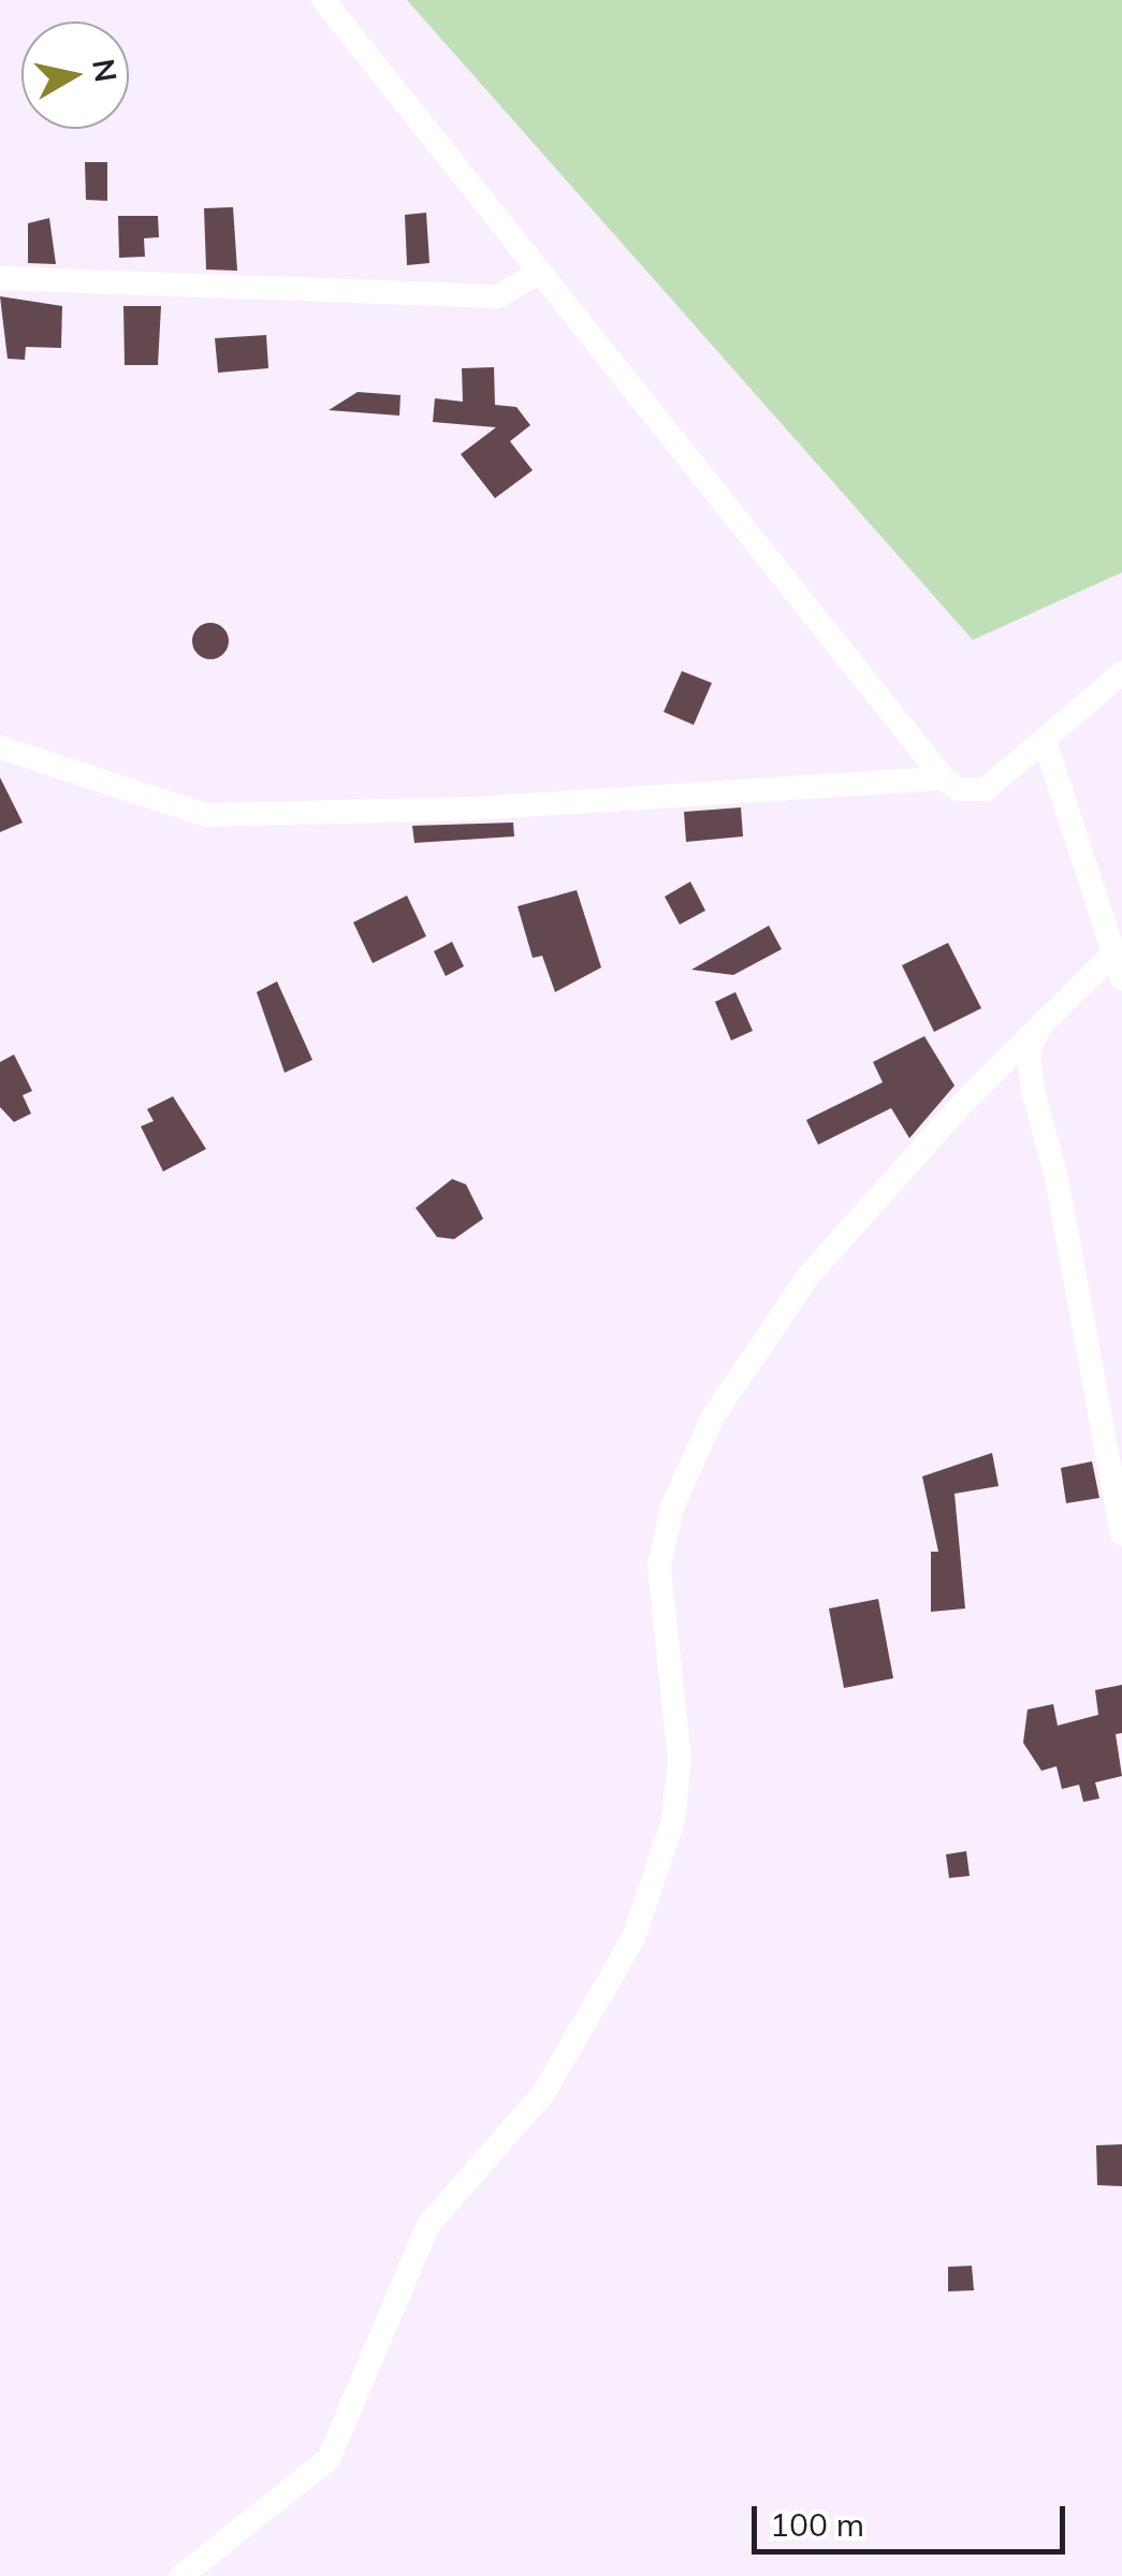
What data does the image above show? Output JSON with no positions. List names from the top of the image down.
{
  "scale_bar": "100 m",
  "north": "right"
}
